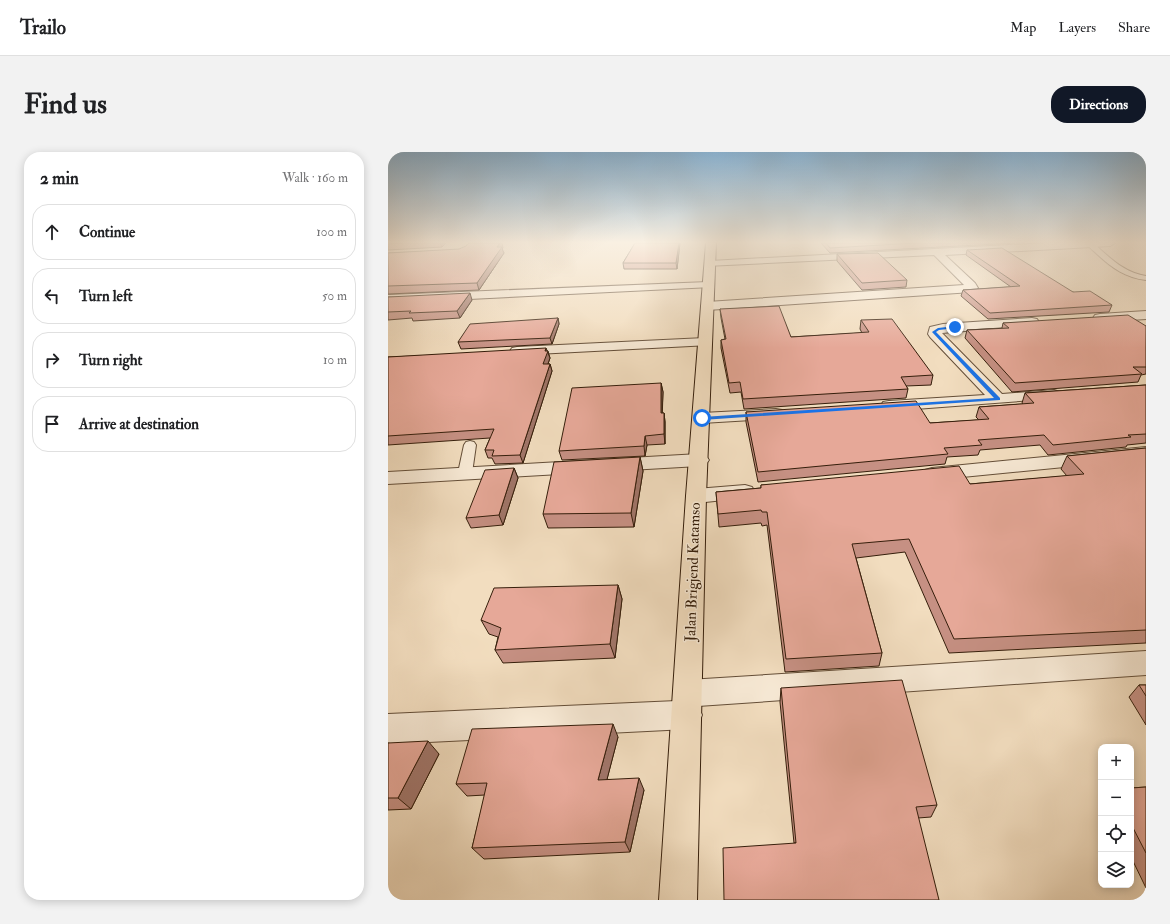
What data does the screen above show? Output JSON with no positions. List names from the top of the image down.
{
  "streets": {
    "highway": ["Jalan Brigjend Katamso"]
  },
  "page": {
    "header": "Trailo",
    "nav": ["Map", "Layers", "Share"],
    "buttons": "Directions",
    "title": "Find us",
    "heading": ["2 min", "Walk · 160 m"],
    "list": [
      ["Continue", "100 m"],
      ["Turn left", "50 m"],
      ["Turn right", "10 m"],
      "Arrive at destination"
    ],
    "map_buttons": ["+", "−"]
  }
}
